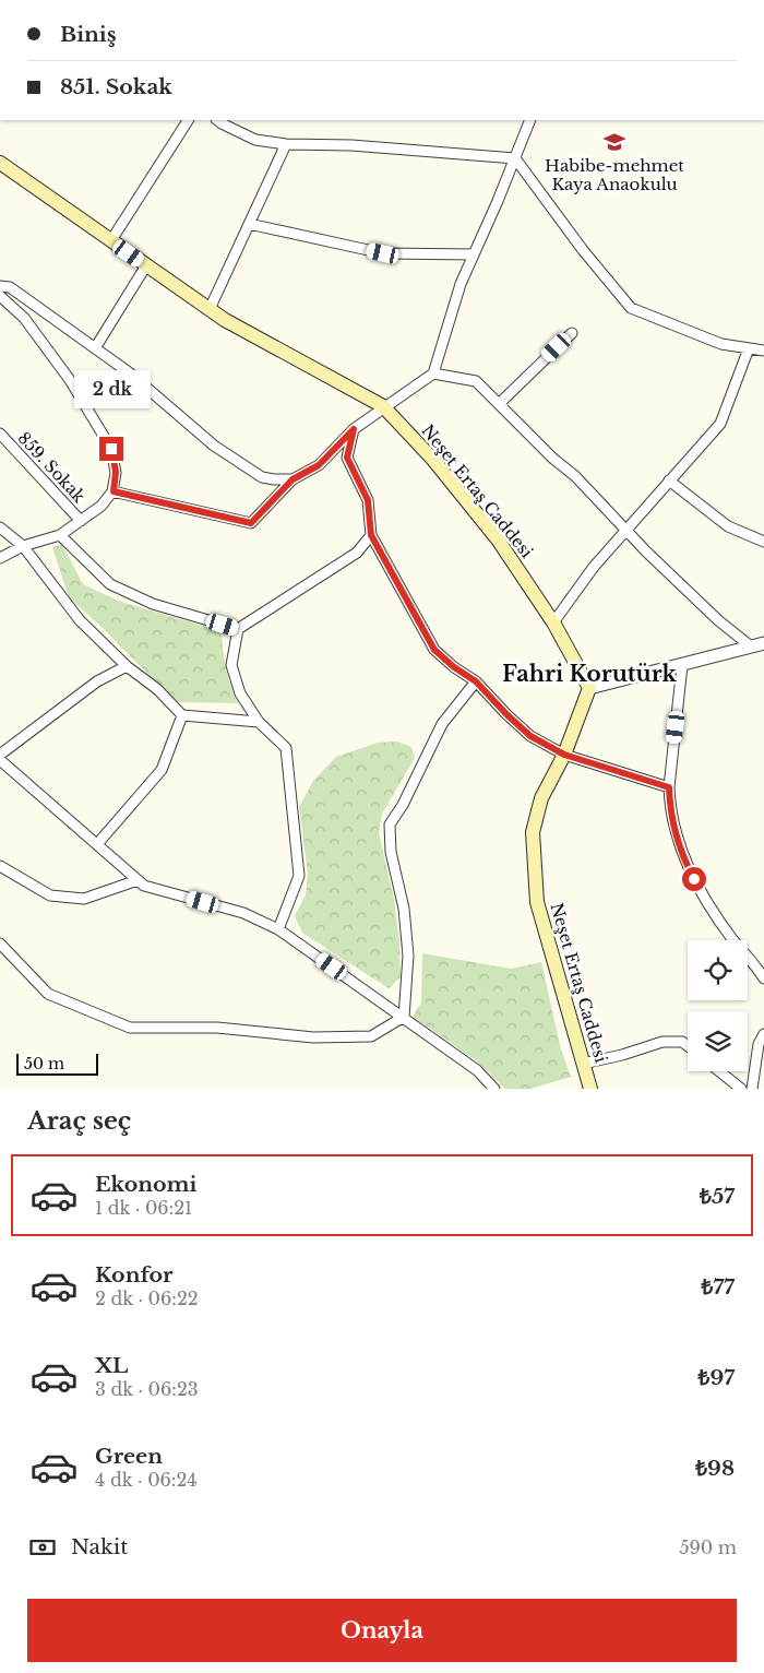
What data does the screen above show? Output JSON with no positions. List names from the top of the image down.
{
  "streets": {
    "main road": ["Neşet Ertaş Caddesi"],
    "street": ["859. Sokak"]
  },
  "districts": ["Fahri Korutürk"],
  "places": {
    "school or university": ["Habibe-mehmet Kaya Anaokulu"]
  },
  "scale_bar": "50 m",
  "page": {
    "banner": ["Biniş", "851. Sokak"],
    "bubble": "2 dk",
    "scale": "50 m",
    "heading": "Araç seç",
    "list": [
      {
        "name": "Ekonomi",
        "note": "1 dk · 06:21",
        "value": "₺57"
      },
      {
        "name": "Konfor",
        "note": "2 dk · 06:22",
        "value": "₺77"
      },
      {
        "name": "XL",
        "note": "3 dk · 06:23",
        "value": "₺97"
      },
      {
        "name": "Green",
        "note": "4 dk · 06:24",
        "value": "₺98"
      }
    ],
    "pay": ["Nakit", "590 m"],
    "buttons": "Onayla"
  }
}
